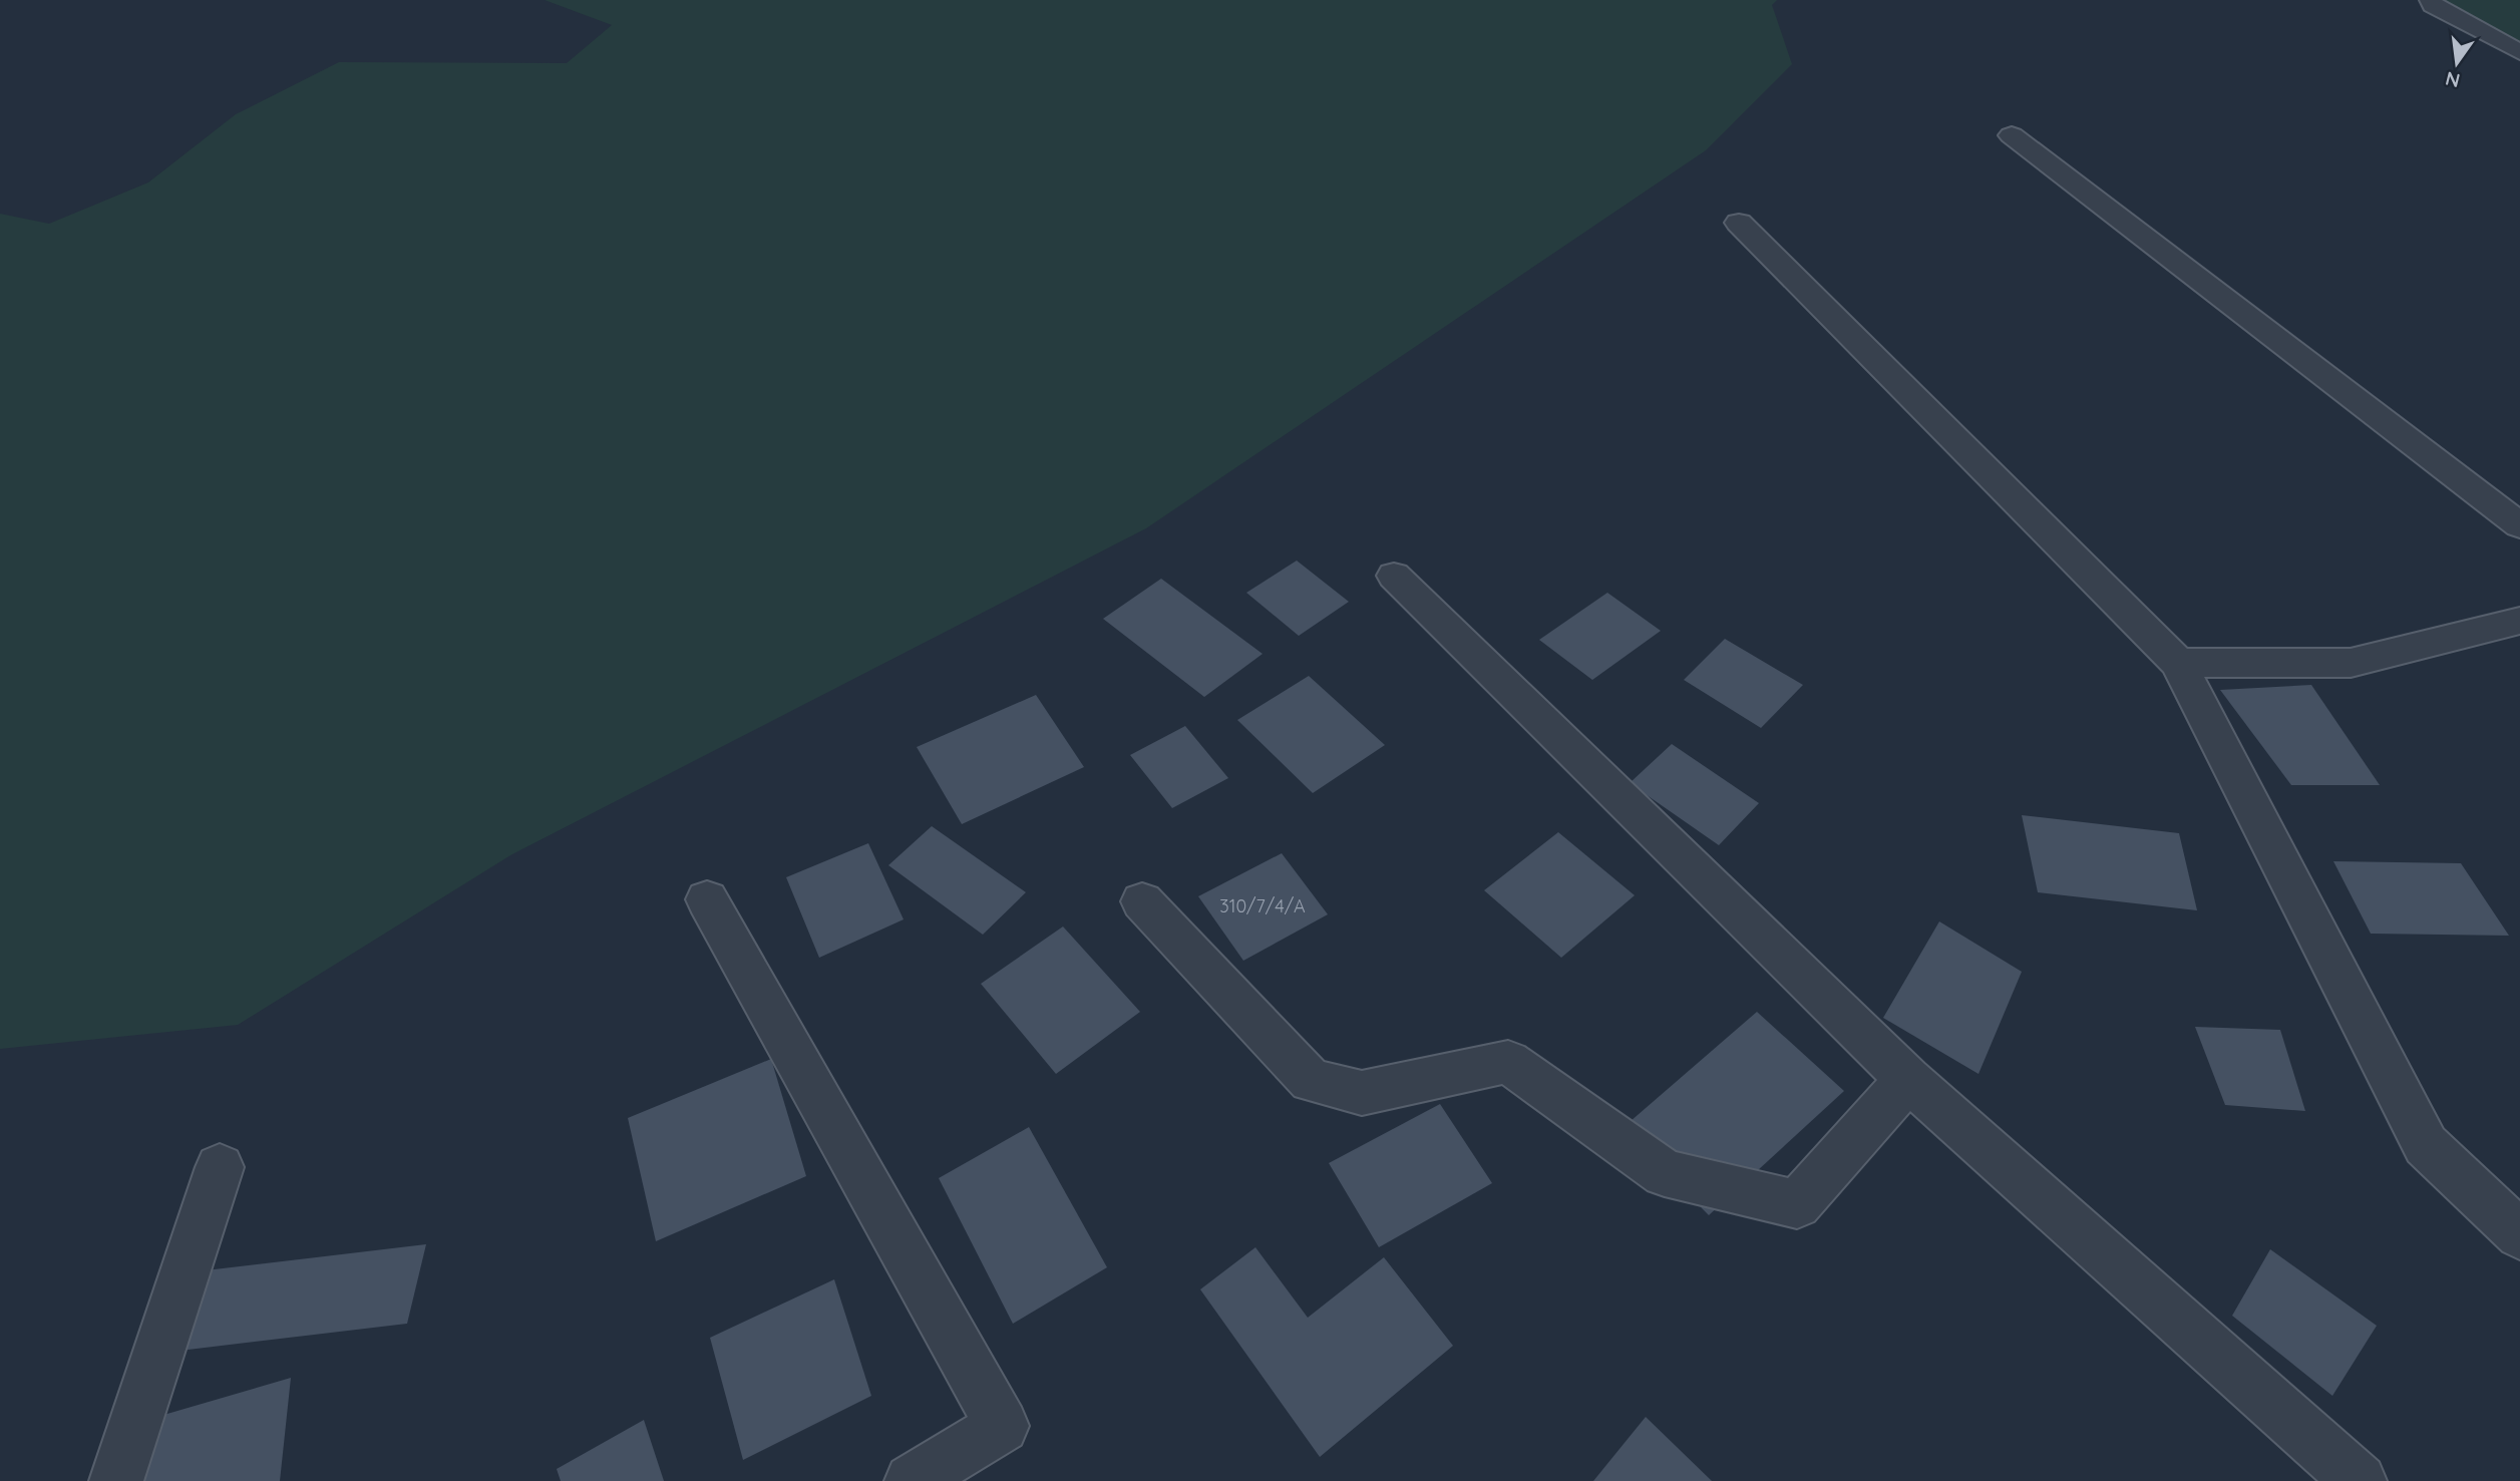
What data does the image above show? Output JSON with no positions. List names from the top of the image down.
{
  "house_numbers": ["310/7/4/A"],
  "north": "bottom"
}
